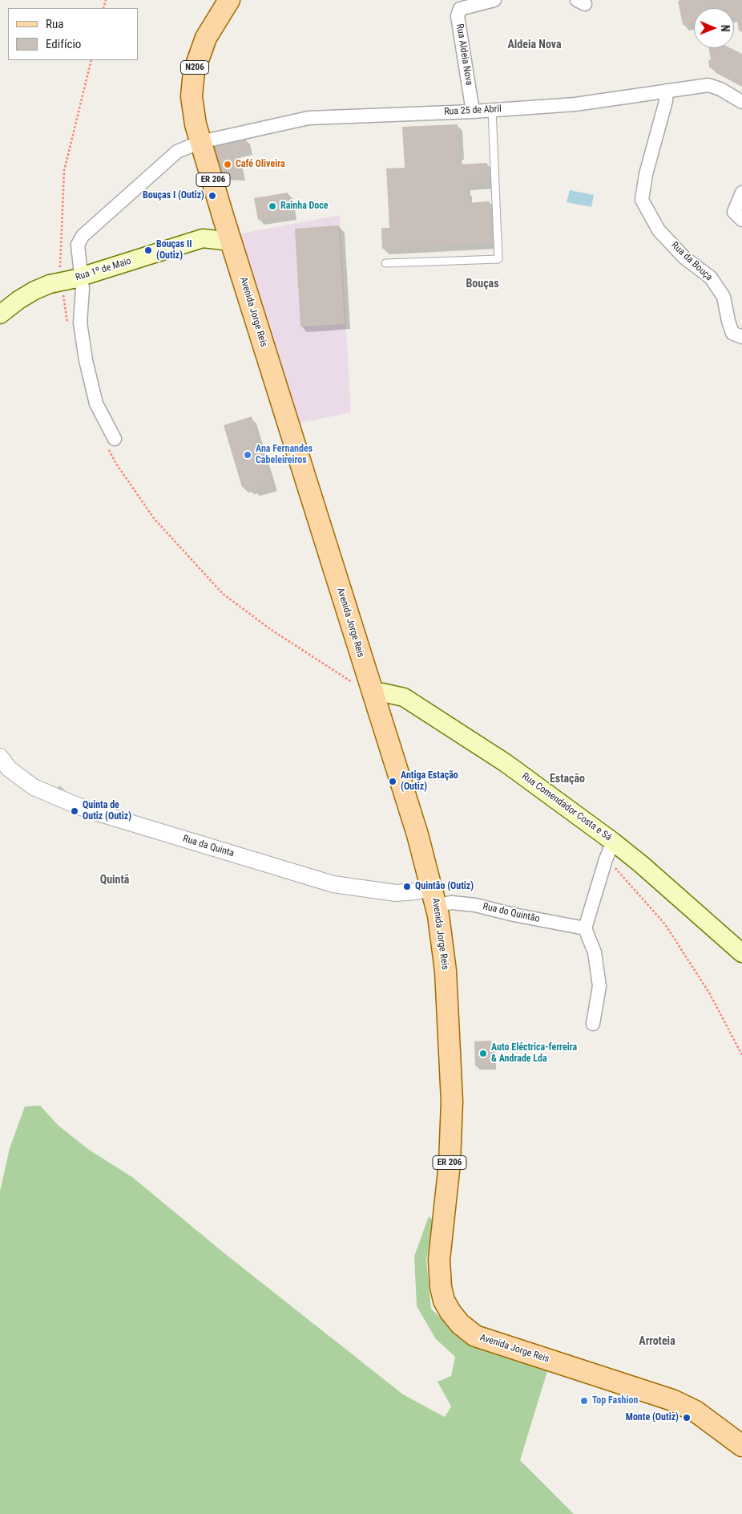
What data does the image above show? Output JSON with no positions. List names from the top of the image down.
{
  "streets": {
    "main road": [
      "N206",
      "ER 206",
      "Rua 1º de Maio",
      "Avenida Jorge Reis",
      "Rua Comendador Costa e Sá"
    ],
    "street": [
      "Rua Aldeia Nova",
      "Rua 25 de Abril",
      "Rua da Bouça",
      "Rua da Quinta",
      "Rua do Quintão"
    ]
  },
  "crossings": [
    ["Rua Aldeia Nova", "Rua 25 de Abril"],
    ["N206", "Rua 25 de Abril"],
    ["N206", "Avenida Jorge Reis"],
    ["Rua 25 de Abril", "Rua da Bouça"],
    ["Rua 25 de Abril", "Rua 1º de Maio"],
    ["Rua 25 de Abril", "Avenida Jorge Reis"],
    ["Rua 1º de Maio", "Avenida Jorge Reis"],
    ["Avenida Jorge Reis", "Rua Comendador Costa e Sá"],
    ["Avenida Jorge Reis", "Rua da Quinta"],
    ["Avenida Jorge Reis", "Rua do Quintão"],
    ["Rua da Quinta", "Rua do Quintão"]
  ],
  "districts": [
    "Aldeia Nova",
    "Bouças",
    "Estação",
    "Quintã",
    "Arroteia"
  ],
  "places": [
    "Café Oliveira",
    "Bouças I (Outiz)",
    "Rainha Doce",
    "Bouças II (Outiz)",
    "Ana Fernandes Cabeleireiros",
    "Antiga Estação (Outiz)",
    "Quinta de Outiz (Outiz)",
    "Quintão (Outiz)",
    "Auto Eléctrica-ferreira & Andrade Lda",
    "Top Fashion",
    "Monte (Outiz)"
  ],
  "legend": ["Rua", "Edifício"],
  "north": "right"
}
